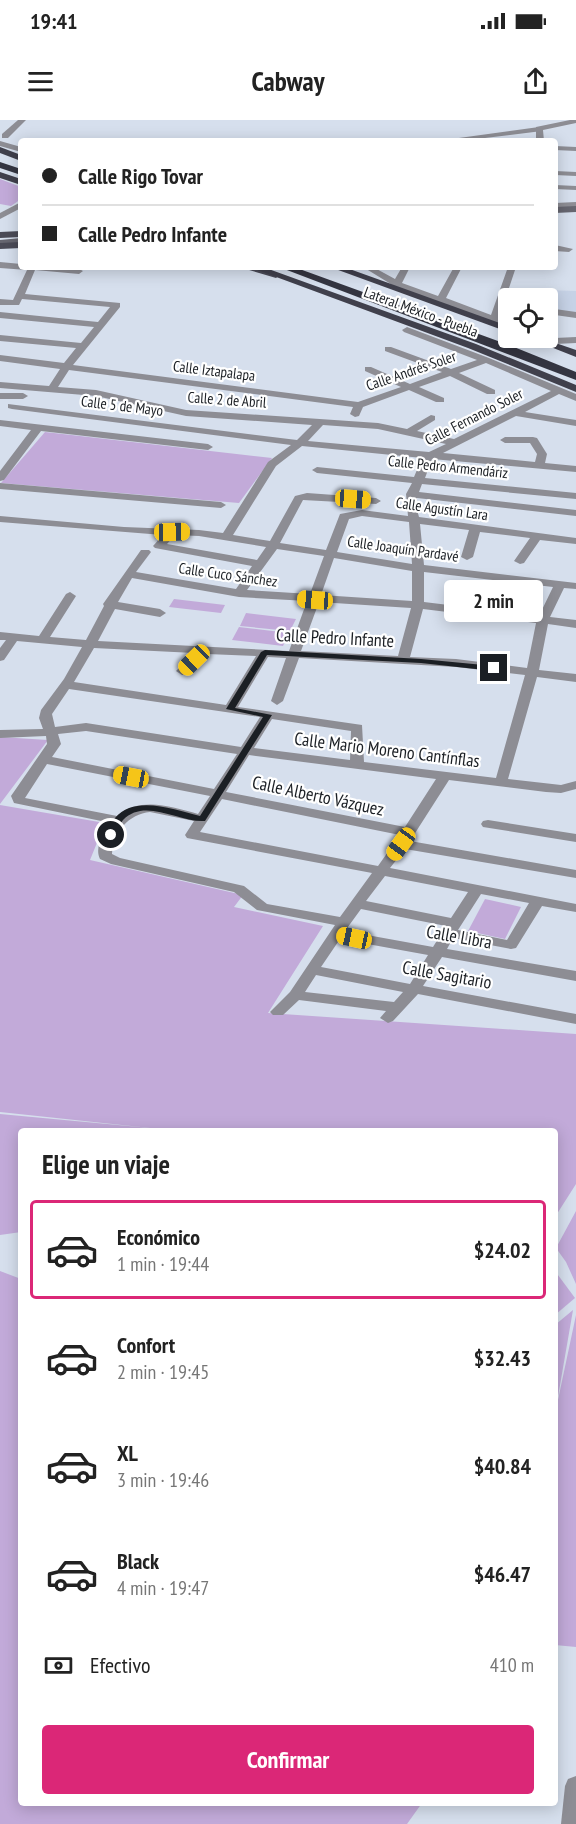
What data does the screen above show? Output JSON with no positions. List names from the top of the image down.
{
  "streets": {
    "highway": ["Lateral México - Puebla"],
    "street": [
      "Calle Iztapalapa",
      "Calle Andrés Soler",
      "Calle 2 de Abril",
      "Calle 5 de Mayo",
      "Calle Fernando Soler",
      "Calle Pedro Armendáriz",
      "Calle Agustín Lara",
      "Calle Joaquín Pardavé",
      "Calle Cuco Sánchez",
      "Calle Pedro Infante",
      "Calle Mario Moreno Cantínflas",
      "Calle Alberto Vázquez",
      "Calle Libra",
      "Calle Sagitario"
    ]
  },
  "crossings": [
    ["Calle Iztapalapa", "Calle Andrés Soler"],
    ["Calle Andrés Soler", "Calle 2 de Abril"],
    ["Calle 2 de Abril", "Calle Fernando Soler"],
    ["Calle 5 de Mayo", "Calle Fernando Soler"],
    ["Calle Fernando Soler", "Calle Pedro Armendáriz"],
    ["Calle Agustín Lara", "Calle Joaquín Pardavé"]
  ],
  "page": {
    "status": "19:41",
    "header": "Cabway",
    "banner": ["Calle Rigo Tovar", "Calle Pedro Infante"],
    "bubble": "2 min",
    "heading": "Elige un viaje",
    "list": [
      {
        "name": "Económico",
        "note": "1 min · 19:44",
        "value": "$24.02"
      },
      {
        "name": "Confort",
        "note": "2 min · 19:45",
        "value": "$32.43"
      },
      {
        "name": "XL",
        "note": "3 min · 19:46",
        "value": "$40.84"
      },
      {
        "name": "Black",
        "note": "4 min · 19:47",
        "value": "$46.47"
      }
    ],
    "pay": ["Efectivo", "410 m"],
    "buttons": "Confirmar"
  }
}
